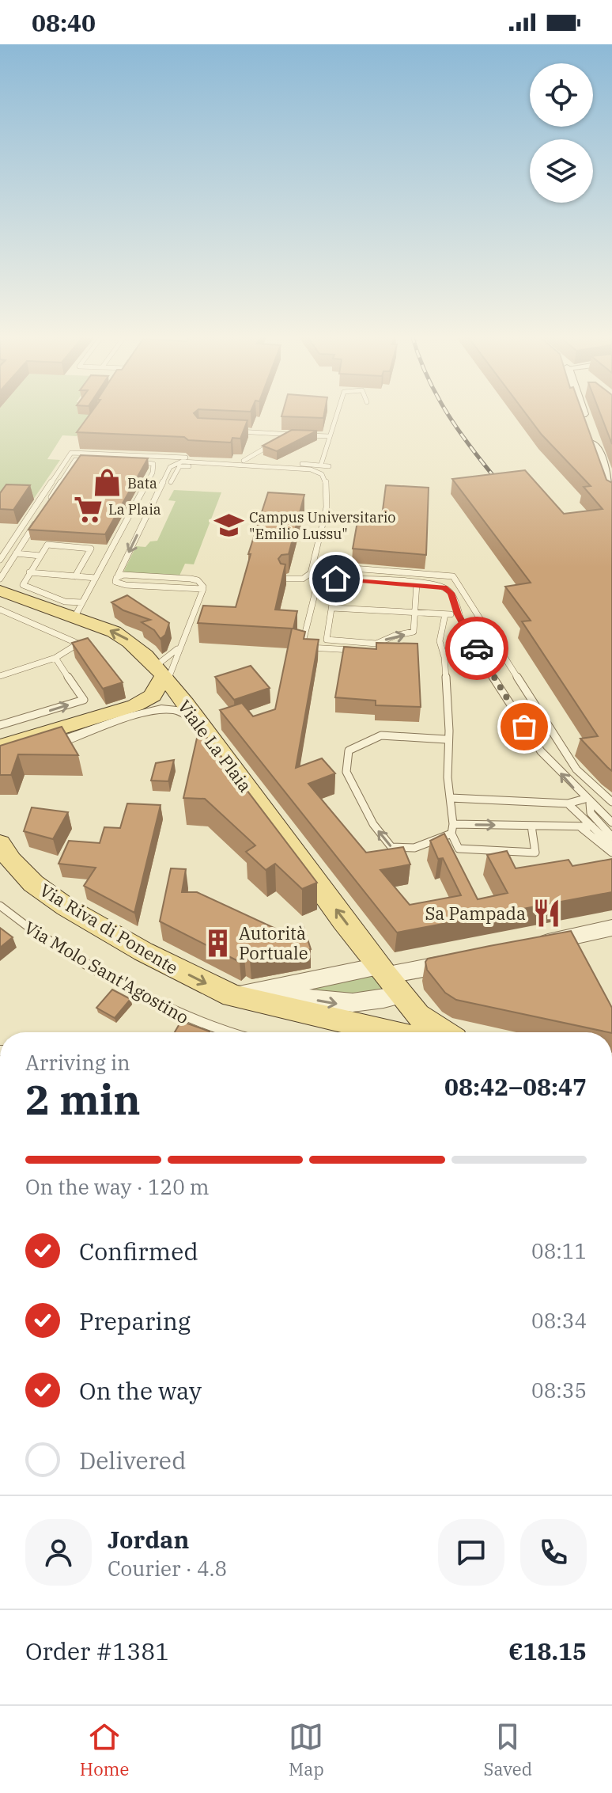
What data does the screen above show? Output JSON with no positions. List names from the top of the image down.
{
  "streets": {
    "main road": ["Viale La Plaia", "Via Riva di Ponente"],
    "lane": ["Via Molo Sant'Agostino"]
  },
  "one_way": ["Viale La Plaia", "Via Riva di Ponente"],
  "places": {
    "shop": ["Bata"],
    "supermarket": ["La Plaia"],
    "school or university": ["Campus Universitario \"Emilio Lussu\""],
    "restaurant": ["Sa Pampada"],
    "building": ["Autorità Portuale"]
  },
  "page": {
    "status": "08:40",
    "heading": ["2 min", "Arriving in", "08:42–08:47"],
    "panel": [
      "Jordan",
      "Courier · 4.8",
      "Order #1381",
      "€18.15"
    ],
    "bar": "On the way · 120 m",
    "list": [
      ["Confirmed", "08:11"],
      ["Preparing", "08:34"],
      ["On the way", "08:35"],
      "Delivered"
    ],
    "tabs": ["Home", "Map", "Saved"]
  }
}
